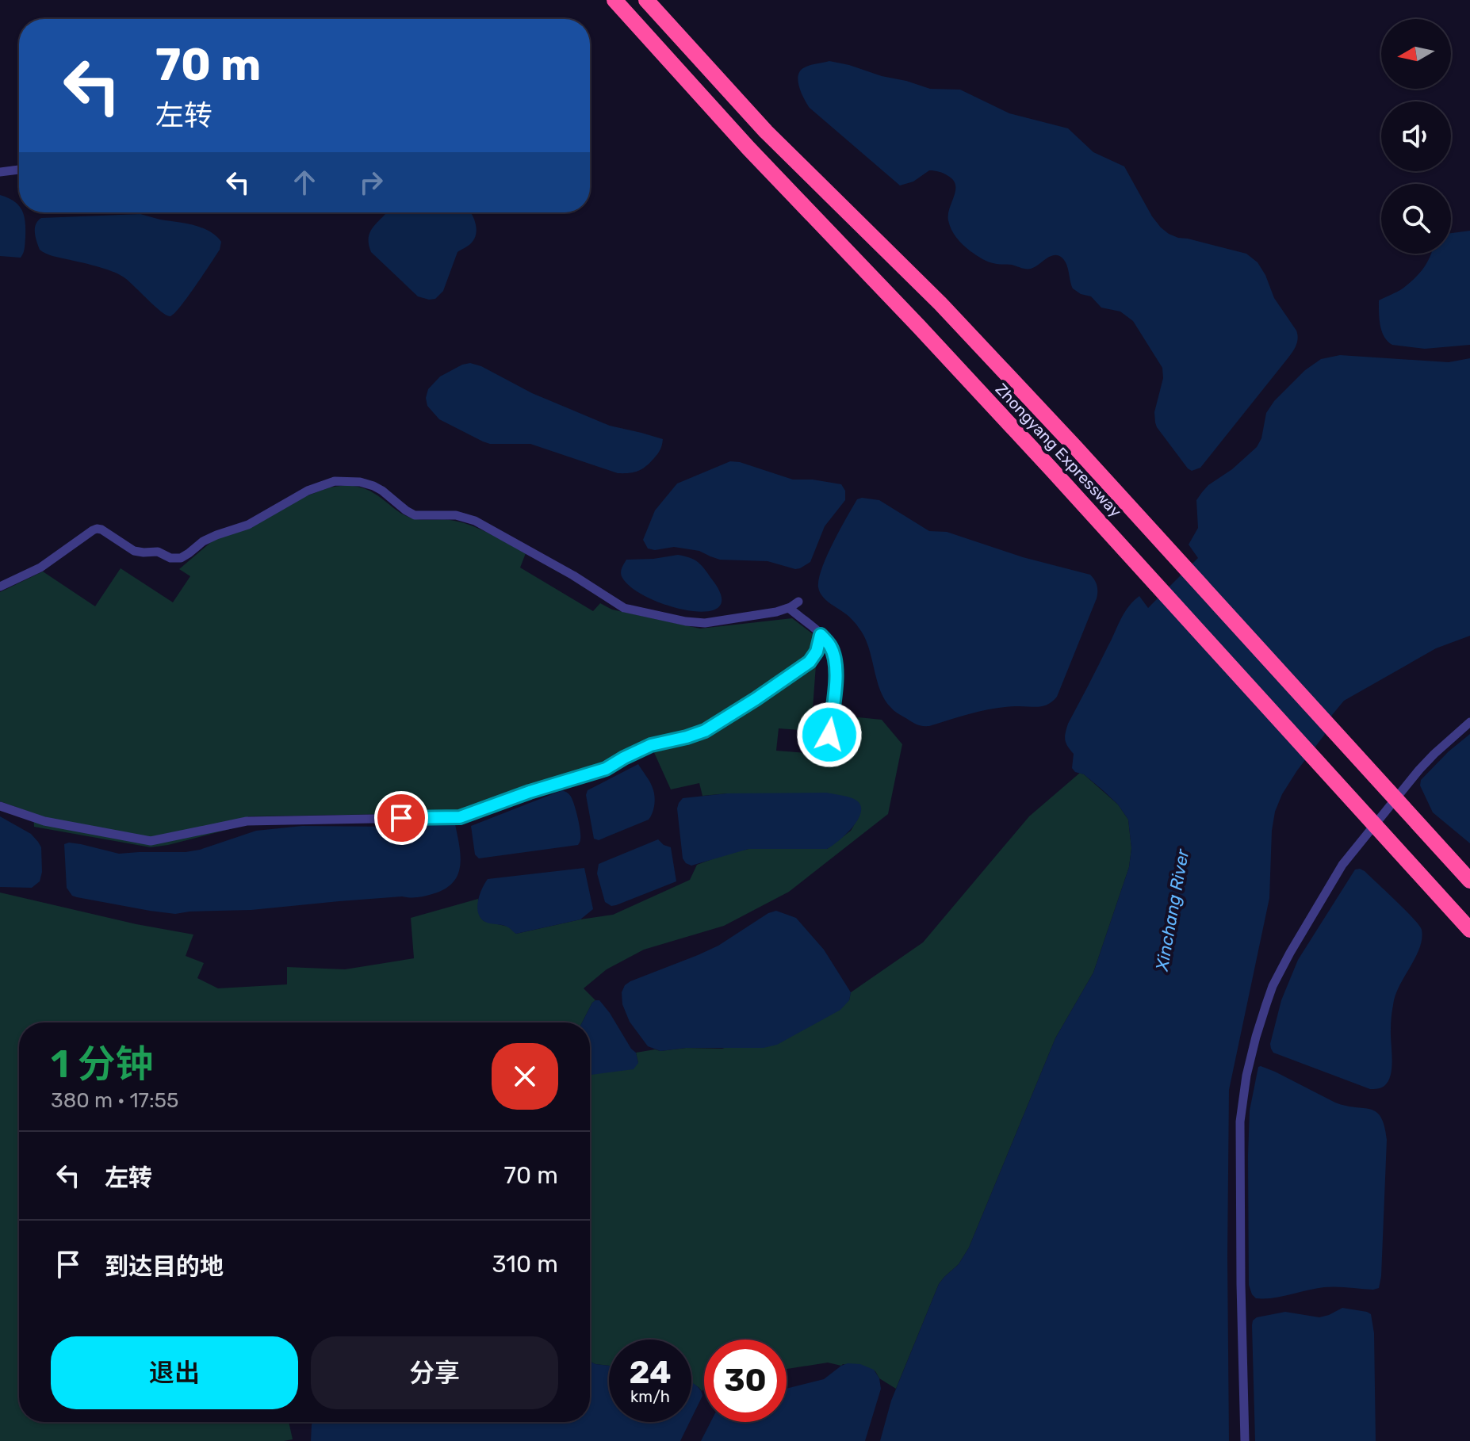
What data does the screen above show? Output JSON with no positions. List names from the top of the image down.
{
  "streets": {
    "highway": ["Zhongyang Expressway"]
  },
  "water": ["Xinchang River"],
  "north": "left",
  "page": {
    "turn": ["70 m", "左转"],
    "heading": ["1 分钟", "380 m · 17:55"],
    "list": [
      {
        "name": "左转",
        "value": "70 m"
      },
      {
        "name": "到达目的地",
        "value": "310 m"
      }
    ],
    "buttons": ["退出", "分享"],
    "speed": "24 km/h",
    "limit": "30"
  }
}
